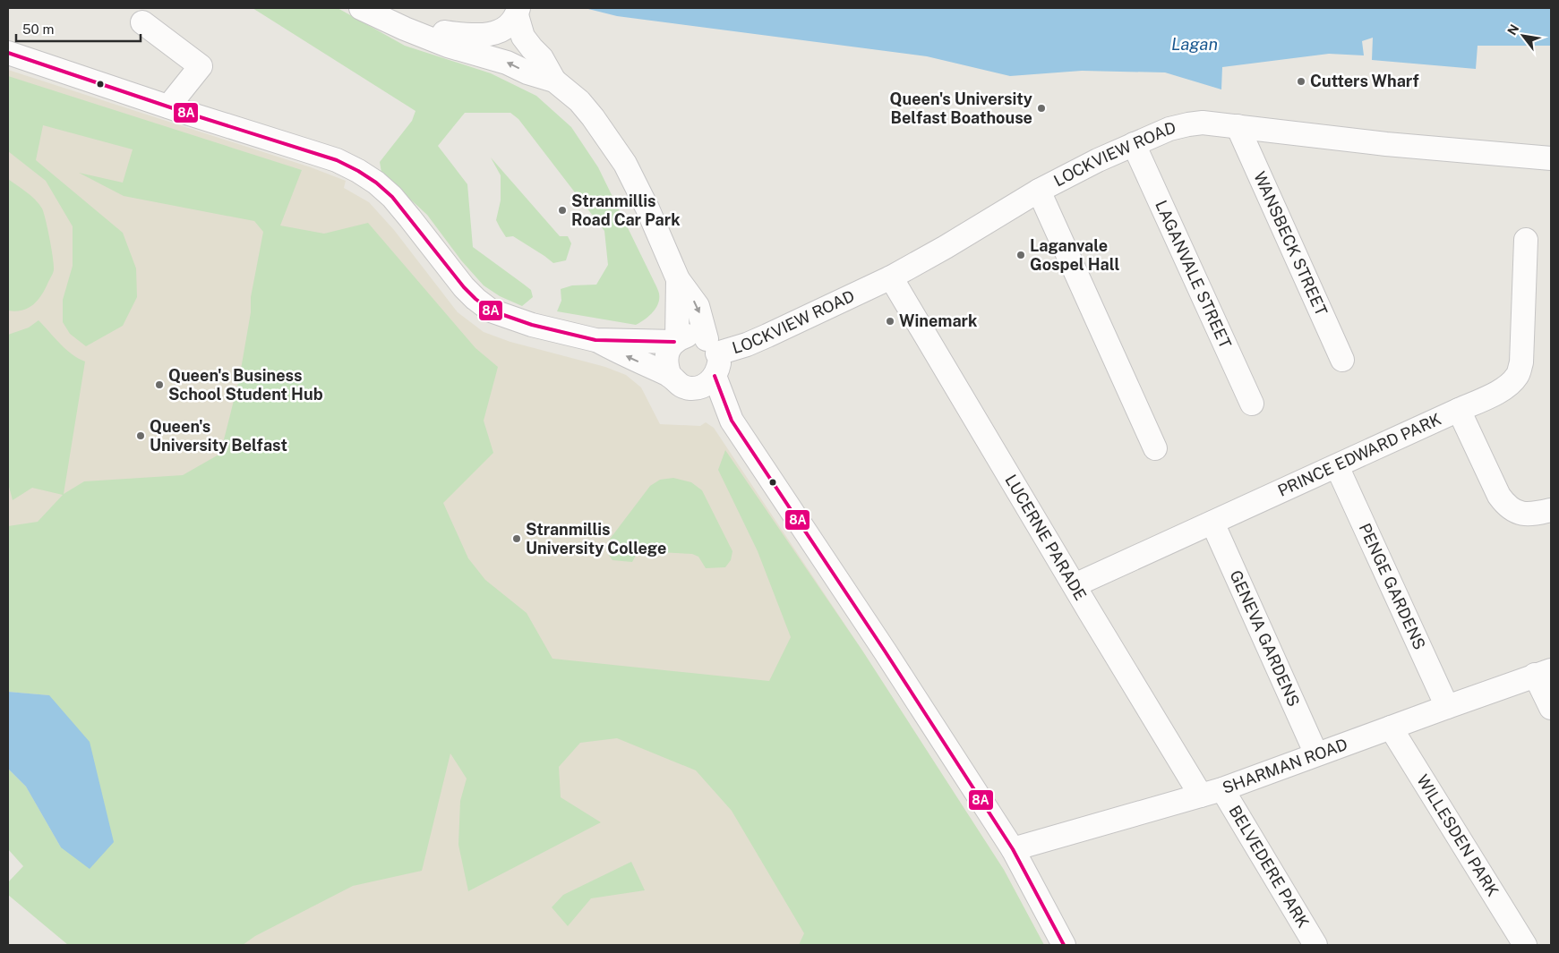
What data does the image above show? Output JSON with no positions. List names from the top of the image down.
{
  "streets": {
    "street": [
      "LOCKVIEW ROAD",
      "WANSBECK STREET",
      "LAGANVALE STREET",
      "PRINCE EDWARD PARK",
      "LUCERNE PARADE",
      "PENGE GARDENS",
      "GENEVA GARDENS",
      "SHARMAN ROAD",
      "WILLESDEN PARK",
      "BELVEDERE PARK"
    ]
  },
  "crossings": [
    ["LOCKVIEW ROAD", "WANSBECK STREET"],
    ["LOCKVIEW ROAD", "LAGANVALE STREET"],
    ["LOCKVIEW ROAD", "LUCERNE PARADE"],
    ["PRINCE EDWARD PARK", "LUCERNE PARADE"],
    ["PRINCE EDWARD PARK", "PENGE GARDENS"],
    ["PRINCE EDWARD PARK", "GENEVA GARDENS"],
    ["LUCERNE PARADE", "SHARMAN ROAD"],
    ["LUCERNE PARADE", "BELVEDERE PARK"],
    ["PENGE GARDENS", "SHARMAN ROAD"],
    ["GENEVA GARDENS", "SHARMAN ROAD"],
    ["SHARMAN ROAD", "WILLESDEN PARK"],
    ["SHARMAN ROAD", "BELVEDERE PARK"]
  ],
  "water": ["Lagan"],
  "places": [
    "Cutters Wharf",
    "Queen's University Belfast Boathouse",
    "Stranmillis Road Car Park",
    "Laganvale Gospel Hall",
    "Winemark",
    "Queen's Business School Student Hub",
    "Queen's University Belfast",
    "Stranmillis University College"
  ],
  "lines": ["transit line 8A"],
  "scale_bar": "50 m",
  "north": "top left"
}
